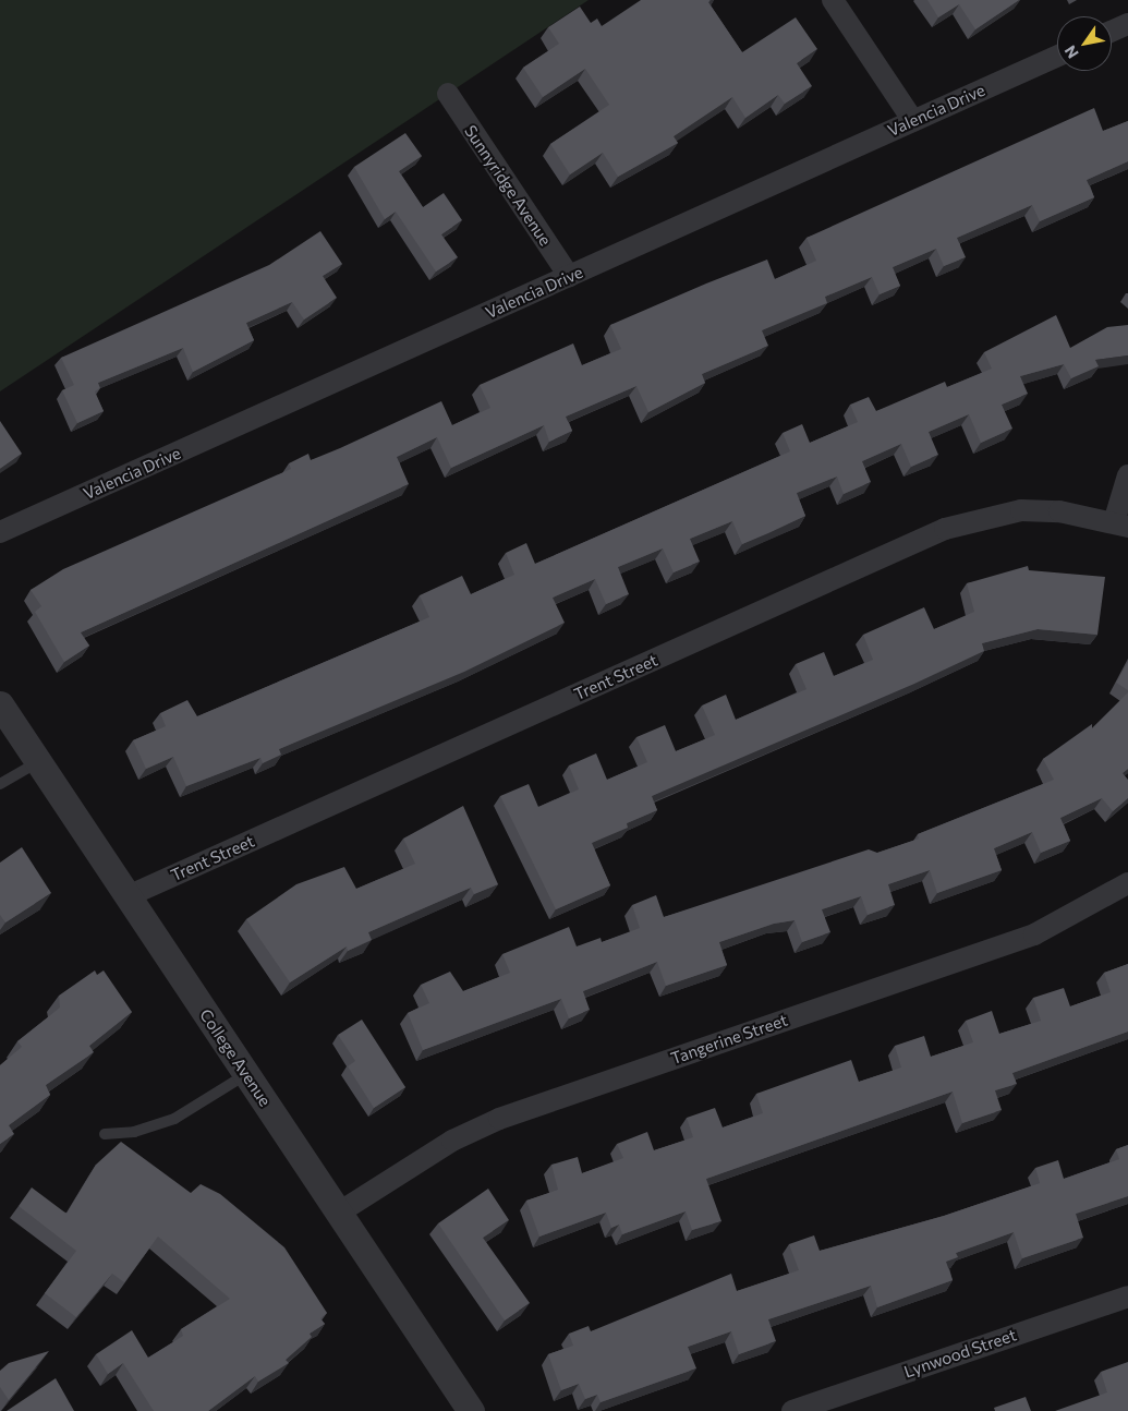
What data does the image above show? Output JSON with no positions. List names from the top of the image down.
{
  "streets": {
    "street": [
      "Valencia Drive",
      "Sunnyridge Avenue",
      "Trent Street",
      "Tangerine Street",
      "College Avenue",
      "Lynwood Street"
    ]
  },
  "crossings": [
    ["Valencia Drive", "Sunnyridge Avenue"],
    ["Trent Street", "College Avenue"],
    ["Tangerine Street", "College Avenue"]
  ],
  "north": "bottom left"
}
